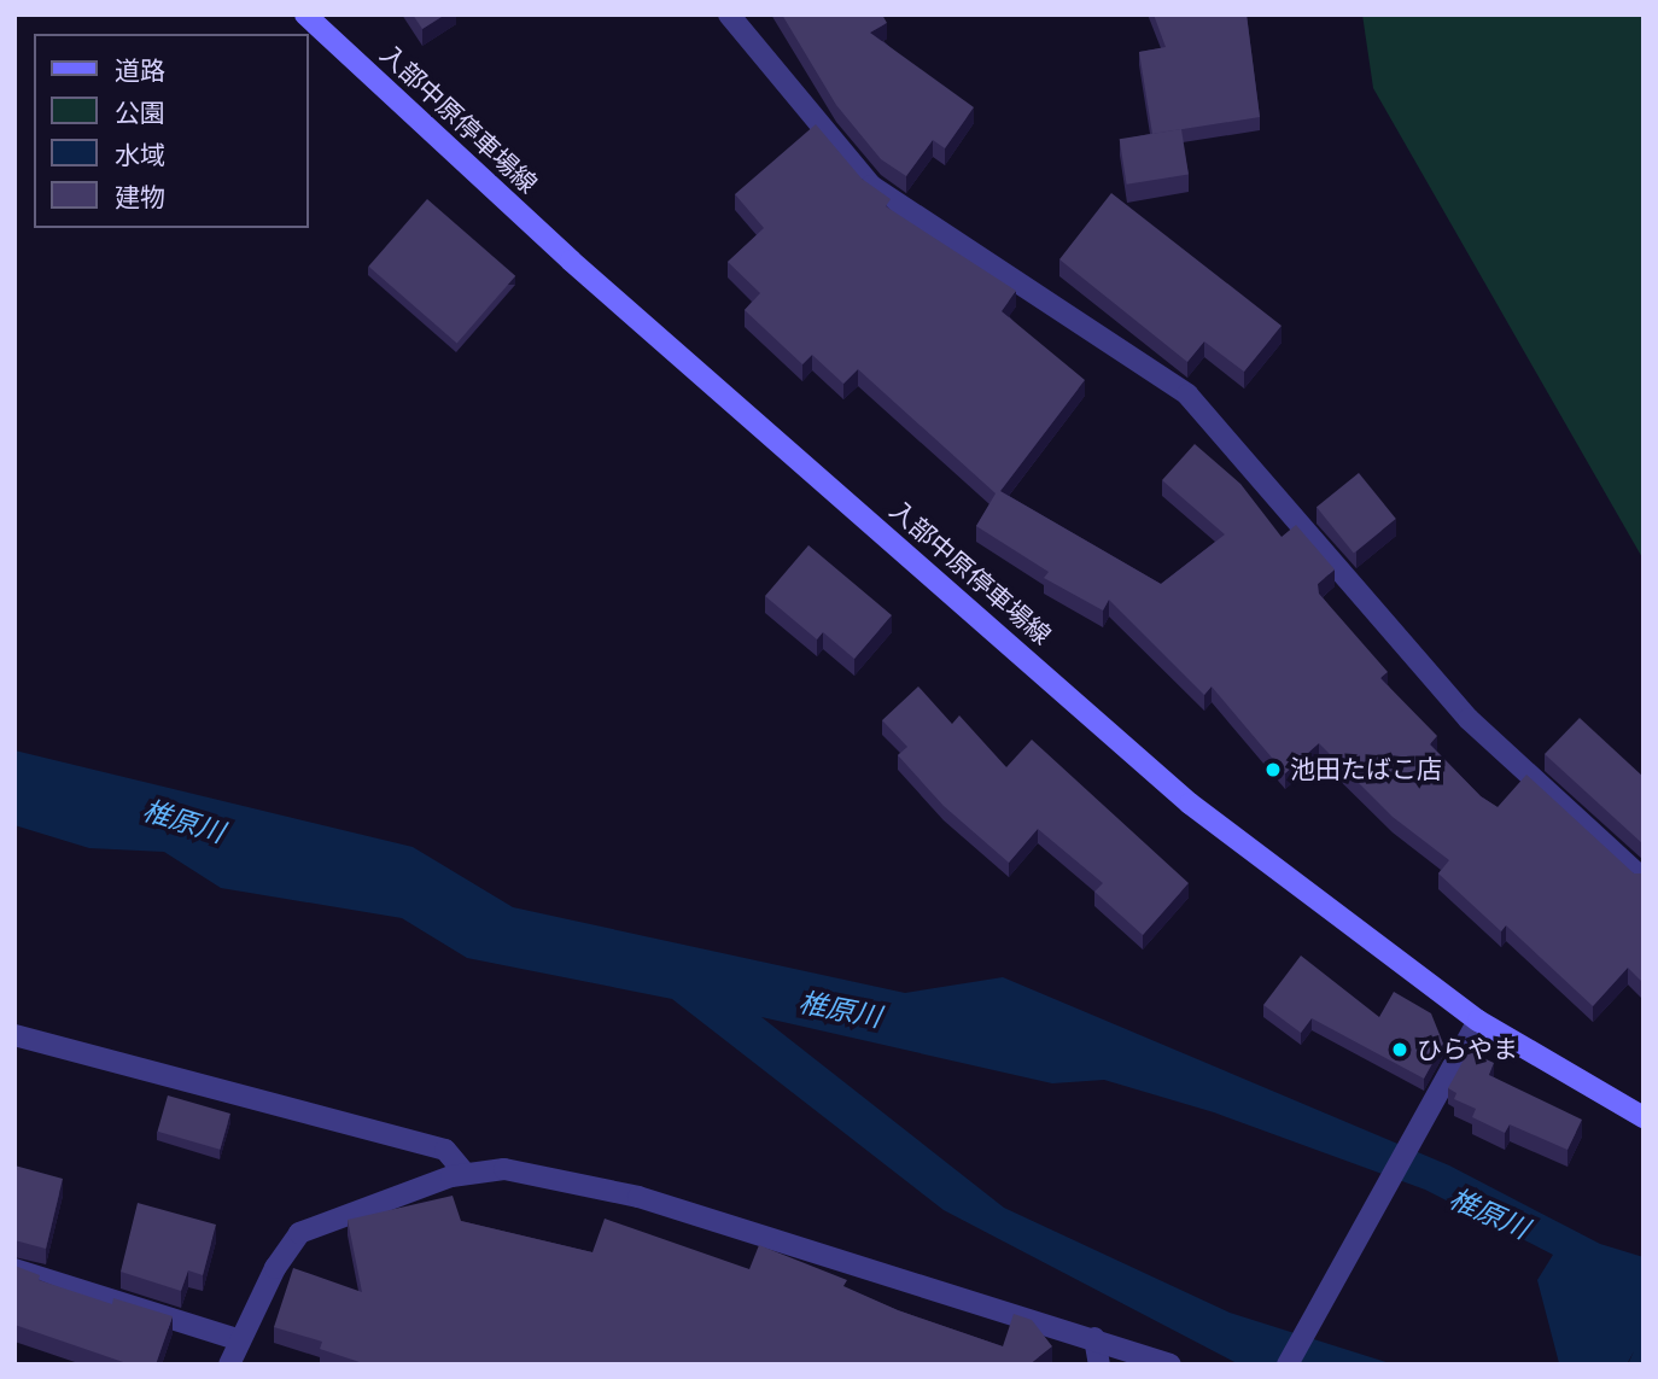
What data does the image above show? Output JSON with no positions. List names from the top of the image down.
{
  "streets": {
    "main road": ["入部中原停車場線"]
  },
  "water": ["椎原川"],
  "places": ["池田たばこ店", "ひらやま"],
  "legend": [
    "道路",
    "公園",
    "水域",
    "建物"
  ]
}
